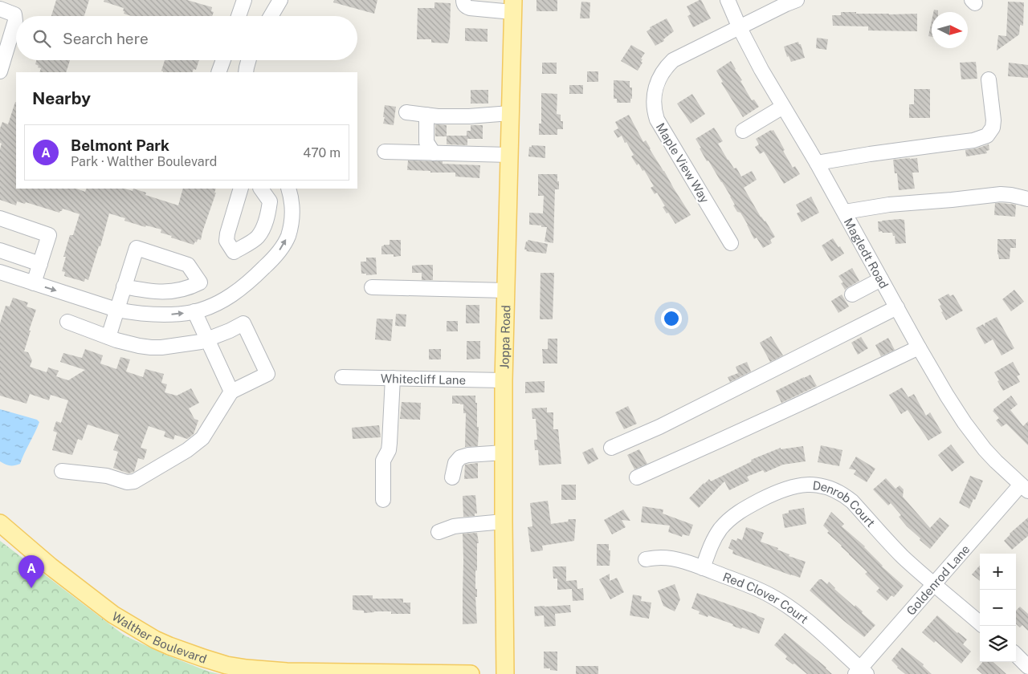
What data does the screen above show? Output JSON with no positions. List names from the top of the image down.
{
  "streets": {
    "main road": ["Joppa Road", "Walther Boulevard"],
    "street": [
      "Maple View Way",
      "Magledt Road",
      "Whitecliff Lane",
      "Denrob Court",
      "Goldenrod Lane",
      "Red Clover Court"
    ]
  },
  "crossings": [
    ["Maple View Way", "Magledt Road"],
    ["Magledt Road", "Goldenrod Lane"],
    ["Joppa Road", "Whitecliff Lane"],
    ["Denrob Court", "Goldenrod Lane"],
    ["Denrob Court", "Red Clover Court"],
    ["Goldenrod Lane", "Red Clover Court"]
  ],
  "north": "right",
  "page": {
    "search": "Search here",
    "heading": "Nearby",
    "list": [
      {
        "mark": "A",
        "name": "Belmont Park",
        "note": "Park · Walther Boulevard",
        "value": "470 m"
      }
    ],
    "map_buttons": ["+", "−"],
    "pins": "A"
  }
}
